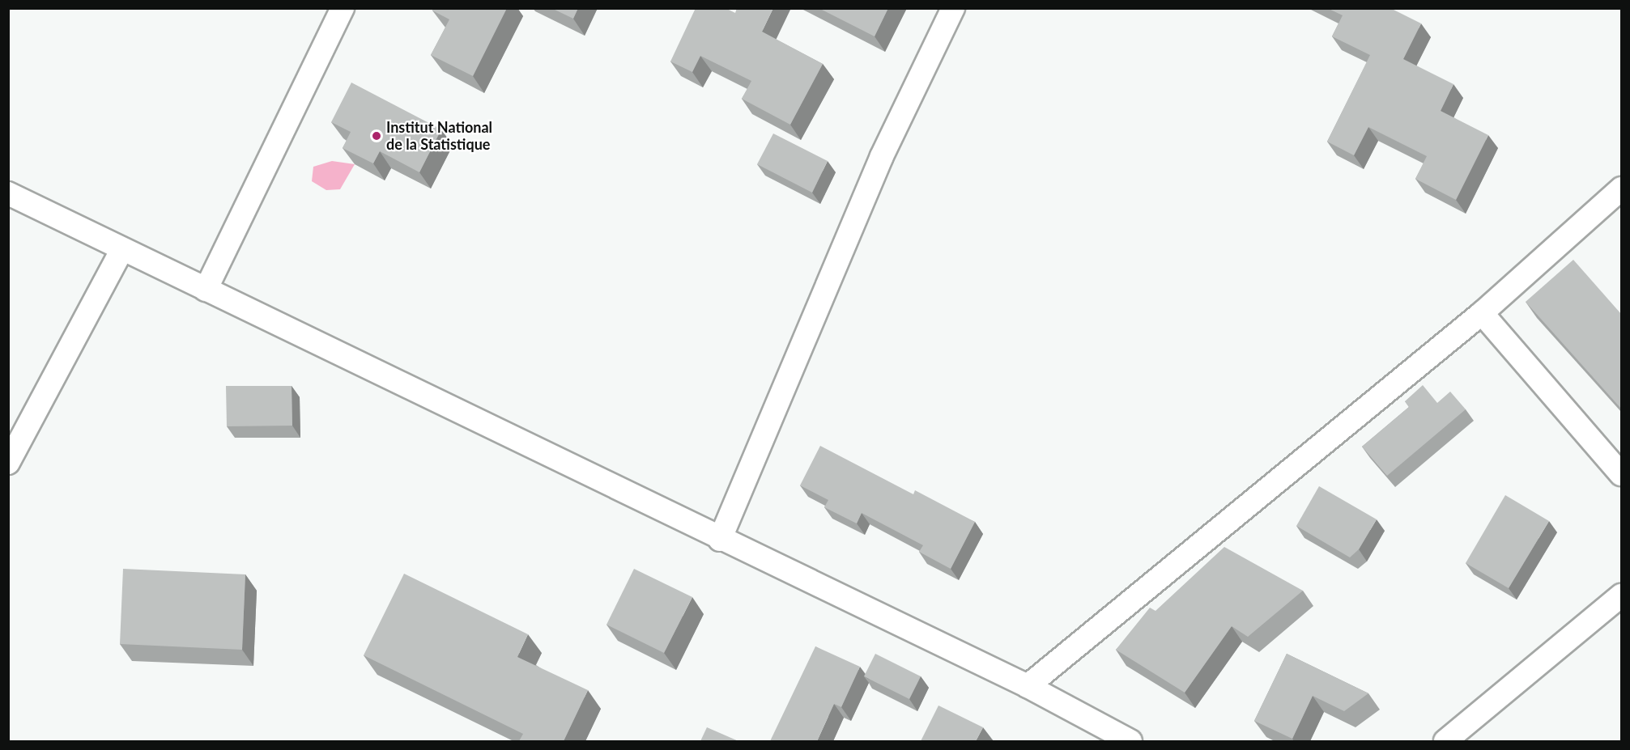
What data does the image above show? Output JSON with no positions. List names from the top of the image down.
{
  "places": ["Institut National de la Statistique"]
}
